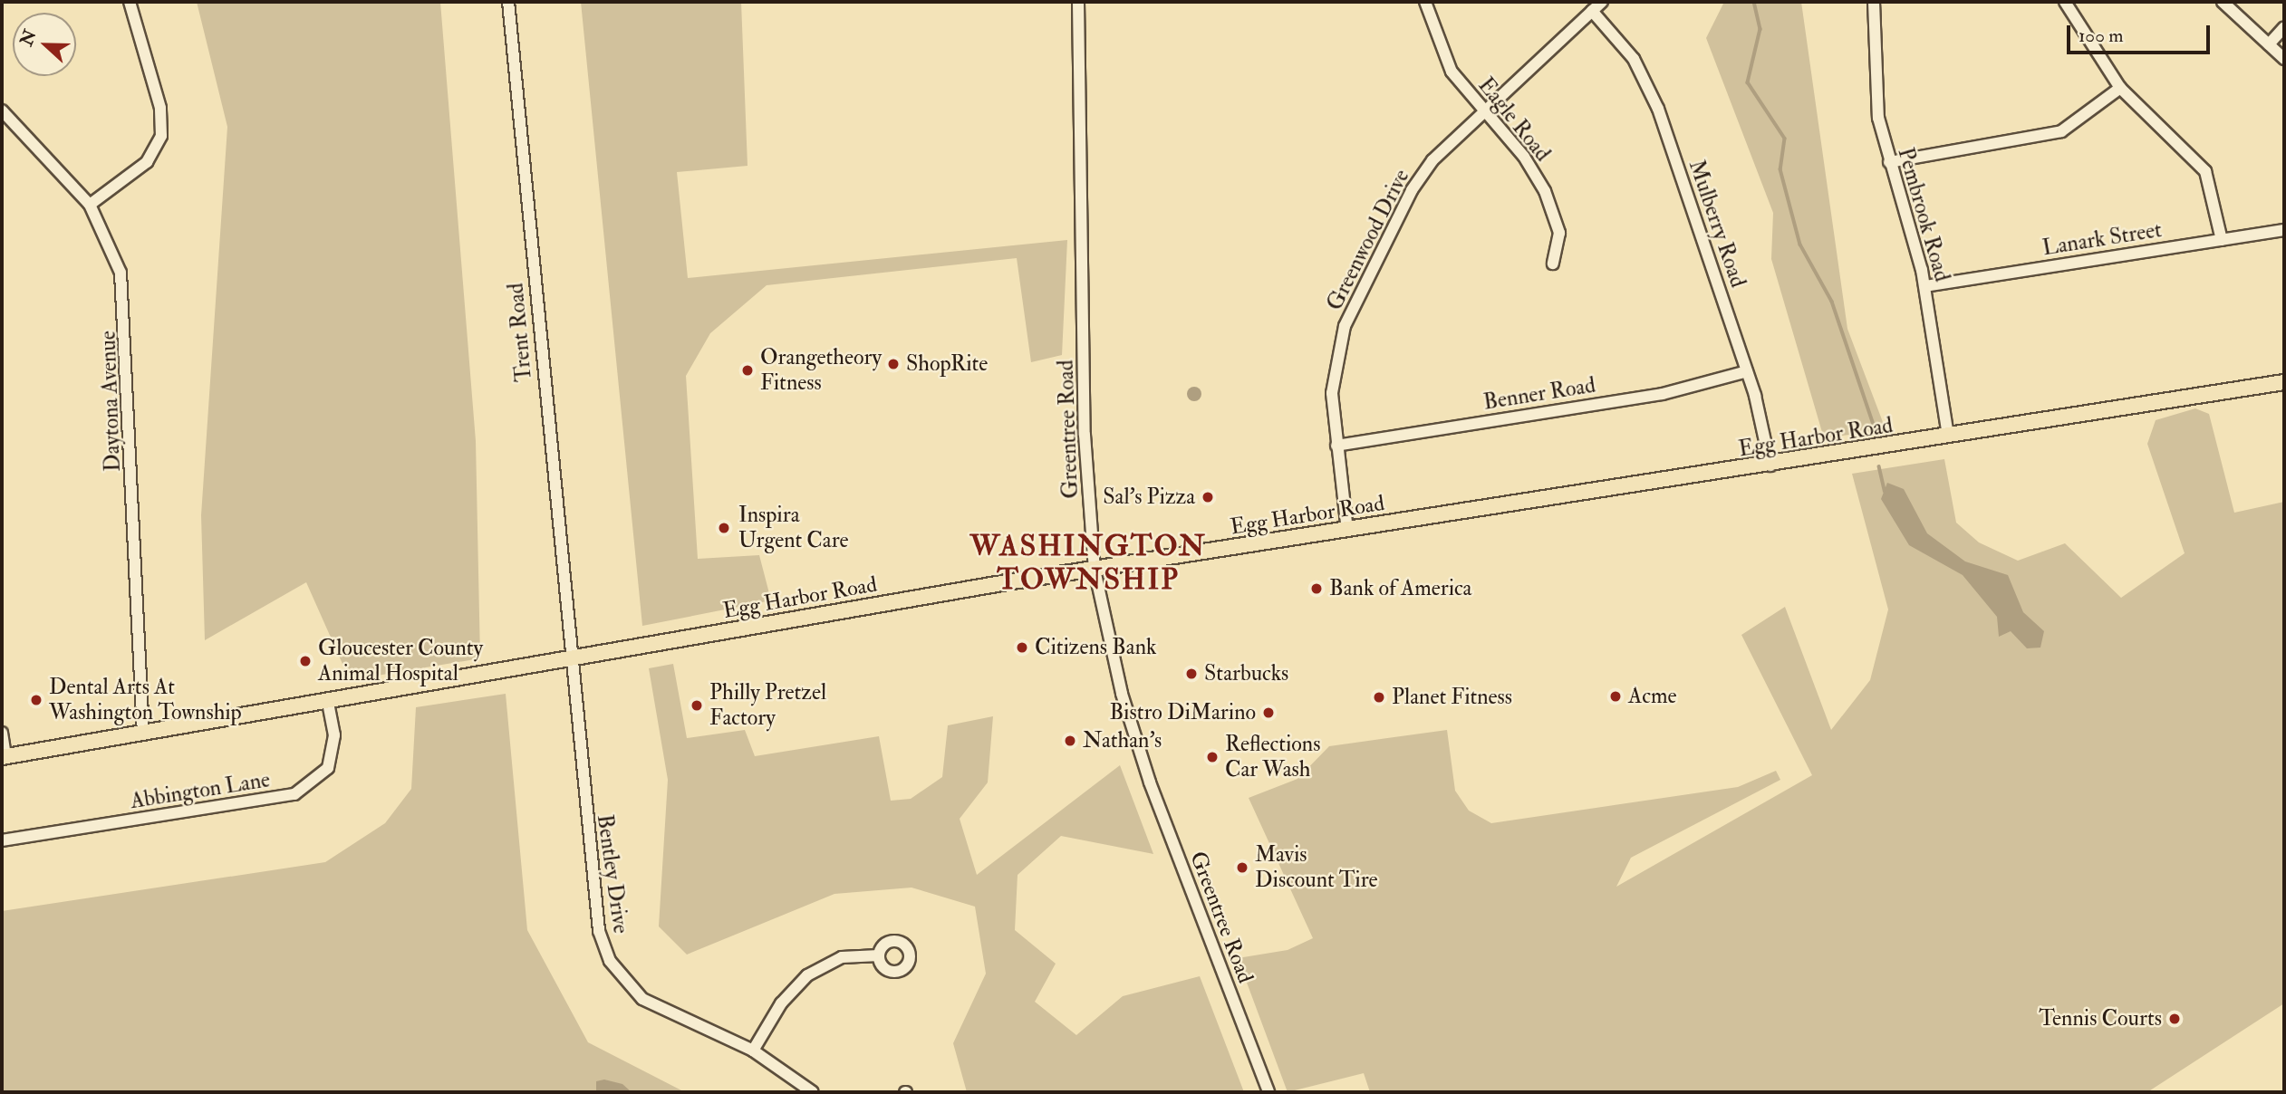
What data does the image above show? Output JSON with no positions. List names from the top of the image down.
{
  "streets": {
    "main road": ["Egg Harbor Road"],
    "street": [
      "Eagle Road",
      "Pembrook Road",
      "Mulberry Road",
      "Lanark Street",
      "Greenwood Drive",
      "Trent Road",
      "Benner Road",
      "Daytona Avenue",
      "Greentree Road",
      "Abbington Lane",
      "Bentley Drive"
    ]
  },
  "crossings": [
    ["Eagle Road", "Greenwood Drive"],
    ["Pembrook Road", "Lanark Street"],
    ["Pembrook Road", "Egg Harbor Road"],
    ["Mulberry Road", "Greenwood Drive"],
    ["Mulberry Road", "Benner Road"],
    ["Mulberry Road", "Egg Harbor Road"],
    ["Greenwood Drive", "Benner Road"],
    ["Greenwood Drive", "Egg Harbor Road"],
    ["Trent Road", "Egg Harbor Road"],
    ["Trent Road", "Bentley Drive"],
    ["Daytona Avenue", "Egg Harbor Road"],
    ["Greentree Road", "Egg Harbor Road"],
    ["Egg Harbor Road", "Abbington Lane"],
    ["Egg Harbor Road", "Bentley Drive"]
  ],
  "districts": ["WASHINGTON TOWNSHIP"],
  "places": [
    "ShopRite",
    "Orangetheory Fitness",
    "Sal's Pizza",
    "Inspira Urgent Care",
    "Bank of America",
    "Citizens Bank",
    "Gloucester County Animal Hospital",
    "Starbucks",
    "Acme",
    "Planet Fitness",
    "Dental Arts At Washington Township",
    "Philly Pretzel Factory",
    "Bistro DiMarino",
    "Nathan's",
    "Reflections Car Wash",
    "Mavis Discount Tire",
    "Tennis Courts"
  ],
  "scale_bar": "100 m",
  "north": "left"
}
